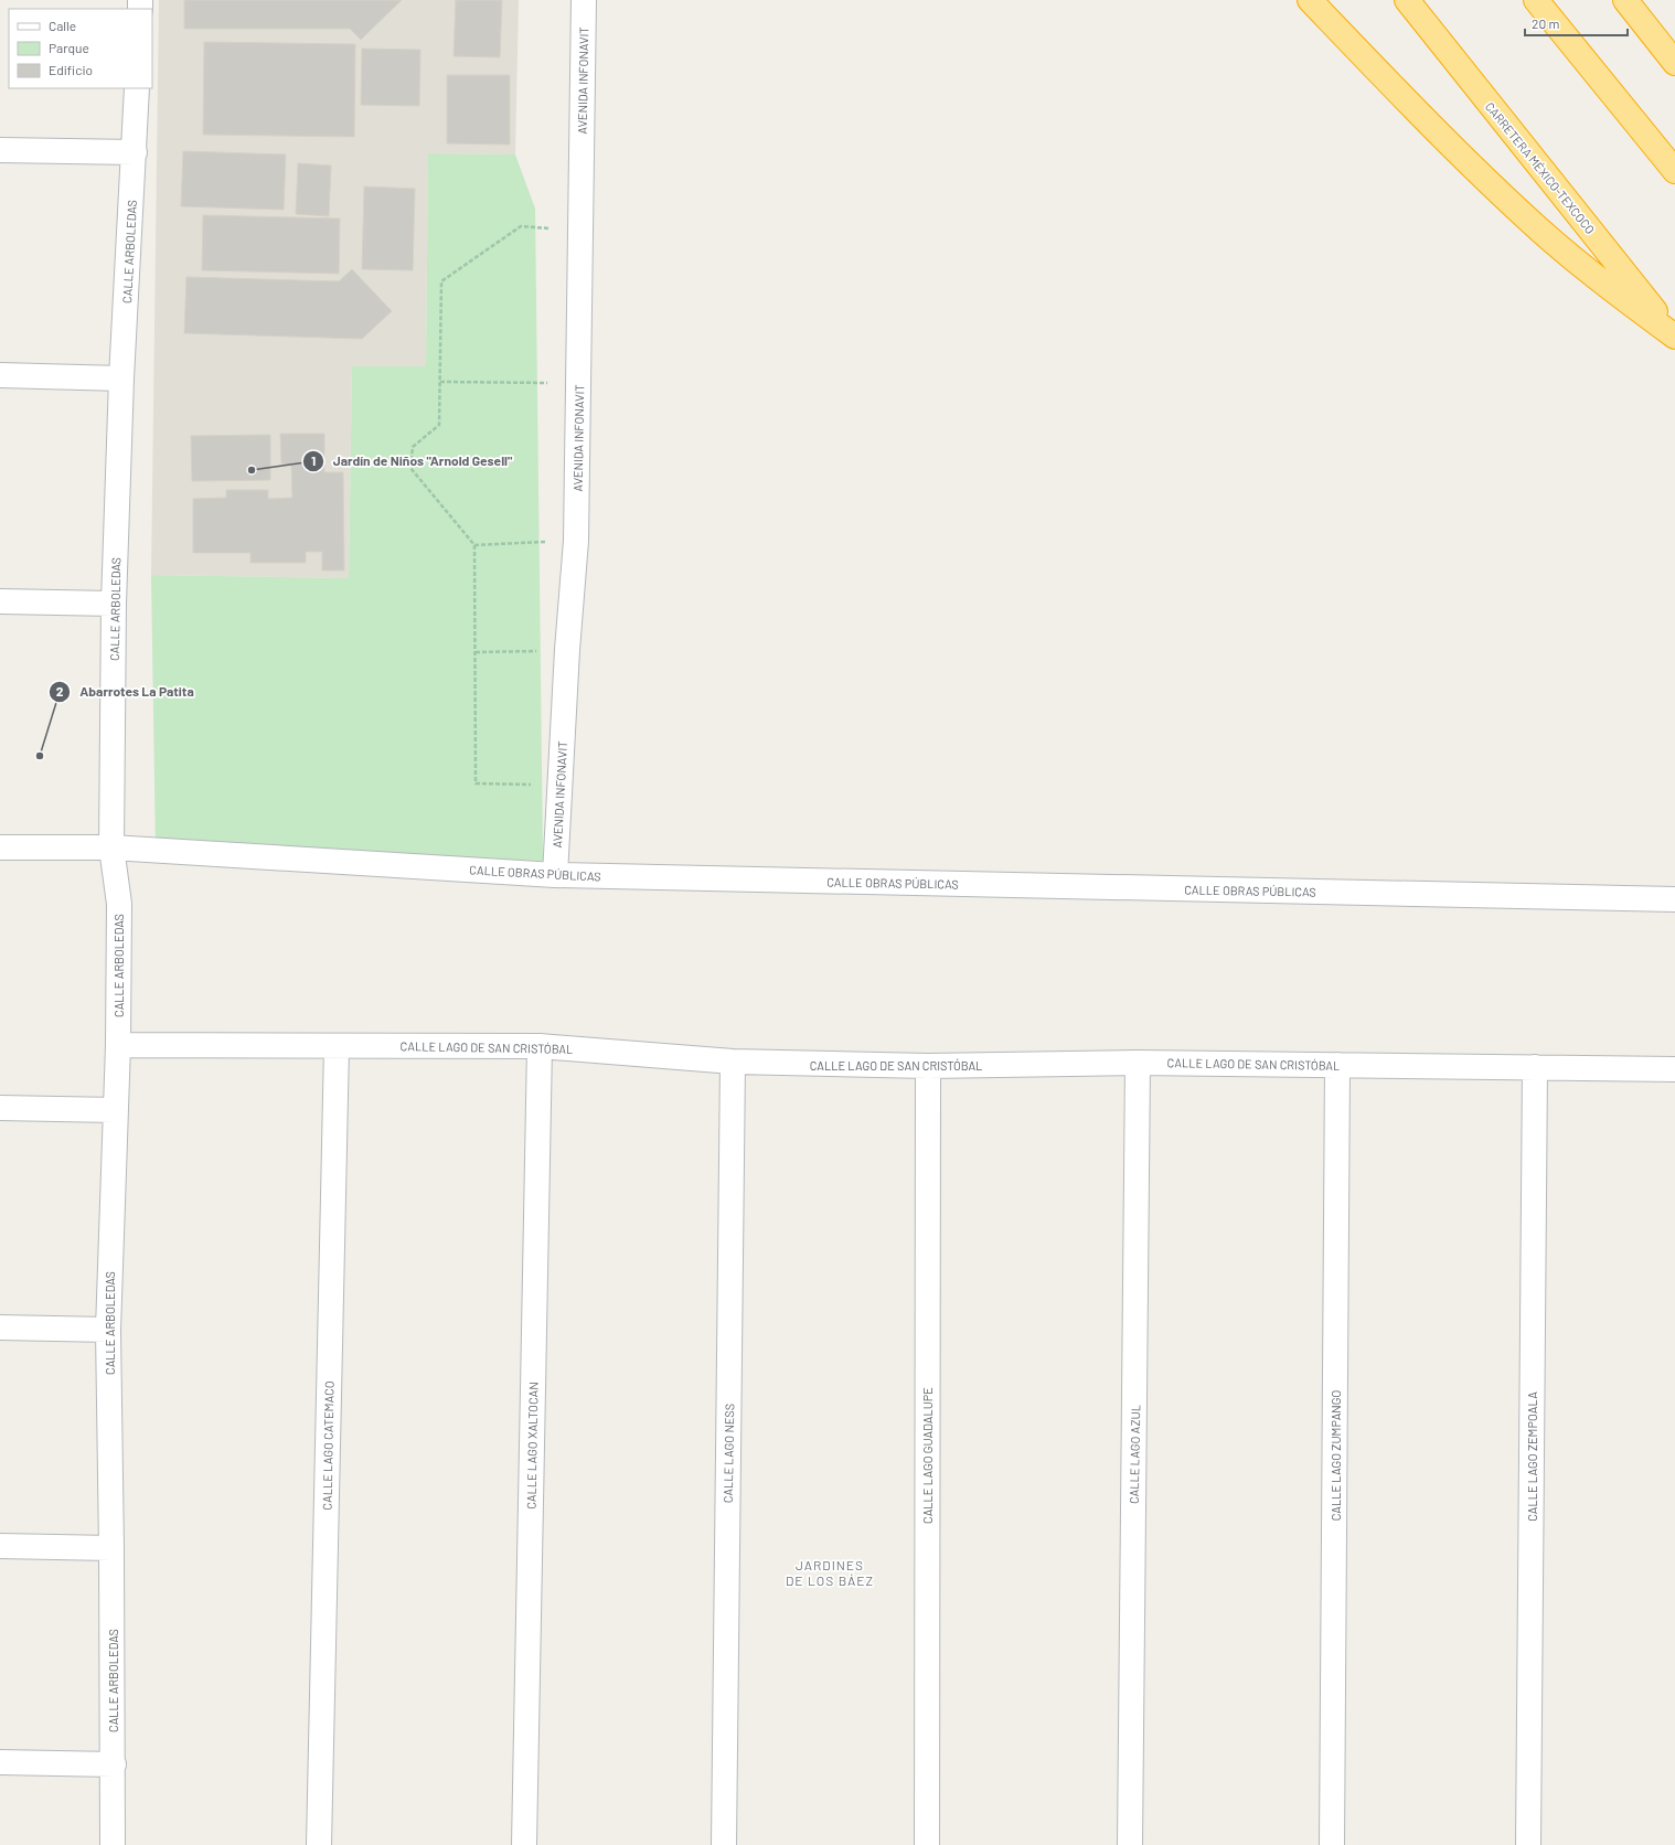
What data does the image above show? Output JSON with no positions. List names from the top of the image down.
{
  "streets": {
    "highway": ["CARRETERA MÉXICO-TEXCOCO"],
    "street": [
      "AVENIDA INFONAVIT",
      "CALLE ARBOLEDAS",
      "CALLE OBRAS PÚBLICAS",
      "CALLE LAGO DE SAN CRISTÓBAL",
      "CALLE LAGO CATEMACO",
      "CALLE LAGO XALTOCAN",
      "CALLE LAGO NESS",
      "CALLE LAGO AZUL",
      "CALLE LAGO GUADALUPE",
      "CALLE LAGO ZUMPANGO",
      "CALLE LAGO ZEMPOALA"
    ]
  },
  "crossings": [
    ["AVENIDA INFONAVIT", "CALLE OBRAS PÚBLICAS"],
    ["CALLE ARBOLEDAS", "CALLE OBRAS PÚBLICAS"],
    ["CALLE ARBOLEDAS", "CALLE LAGO DE SAN CRISTÓBAL"],
    ["CALLE LAGO DE SAN CRISTÓBAL", "CALLE LAGO CATEMACO"],
    ["CALLE LAGO DE SAN CRISTÓBAL", "CALLE LAGO XALTOCAN"],
    ["CALLE LAGO DE SAN CRISTÓBAL", "CALLE LAGO NESS"],
    ["CALLE LAGO DE SAN CRISTÓBAL", "CALLE LAGO AZUL"],
    ["CALLE LAGO DE SAN CRISTÓBAL", "CALLE LAGO GUADALUPE"],
    ["CALLE LAGO DE SAN CRISTÓBAL", "CALLE LAGO ZUMPANGO"],
    ["CALLE LAGO DE SAN CRISTÓBAL", "CALLE LAGO ZEMPOALA"]
  ],
  "districts": ["JARDINES DE LOS BÁEZ"],
  "places": ["Jardín de Niños \"Arnold Gesell\"", "Abarrotes La Patita"],
  "legend": ["Calle", "Parque", "Edificio"],
  "scale_bar": "20 m"
}
